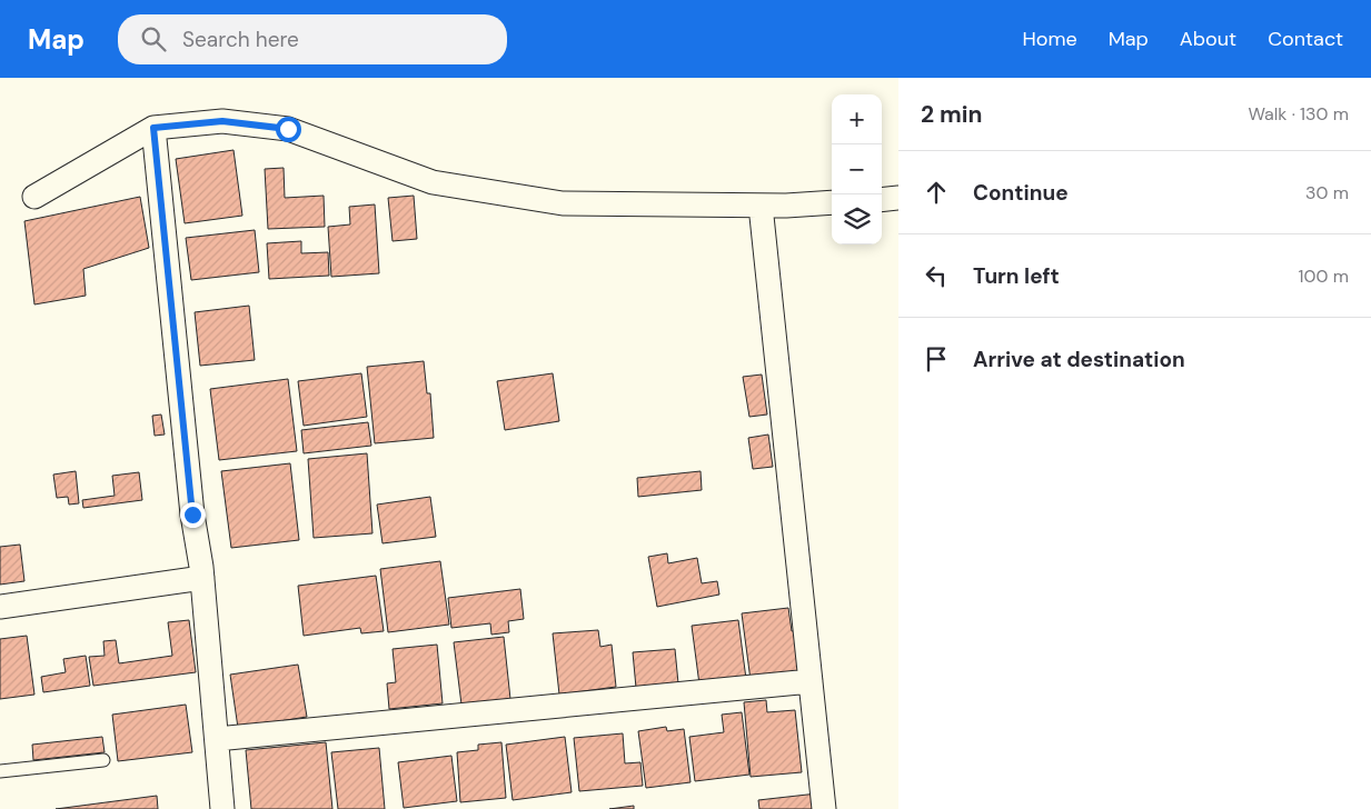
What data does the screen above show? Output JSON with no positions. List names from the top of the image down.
{
  "page": {
    "header": "Map",
    "search": "Search here",
    "nav": [
      "Home",
      "Map",
      "About",
      "Contact"
    ],
    "heading": ["2 min", "Walk · 130 m"],
    "map_buttons": ["+", "−"],
    "list": [
      ["Continue", "30 m"],
      ["Turn left", "100 m"],
      "Arrive at destination"
    ]
  }
}
